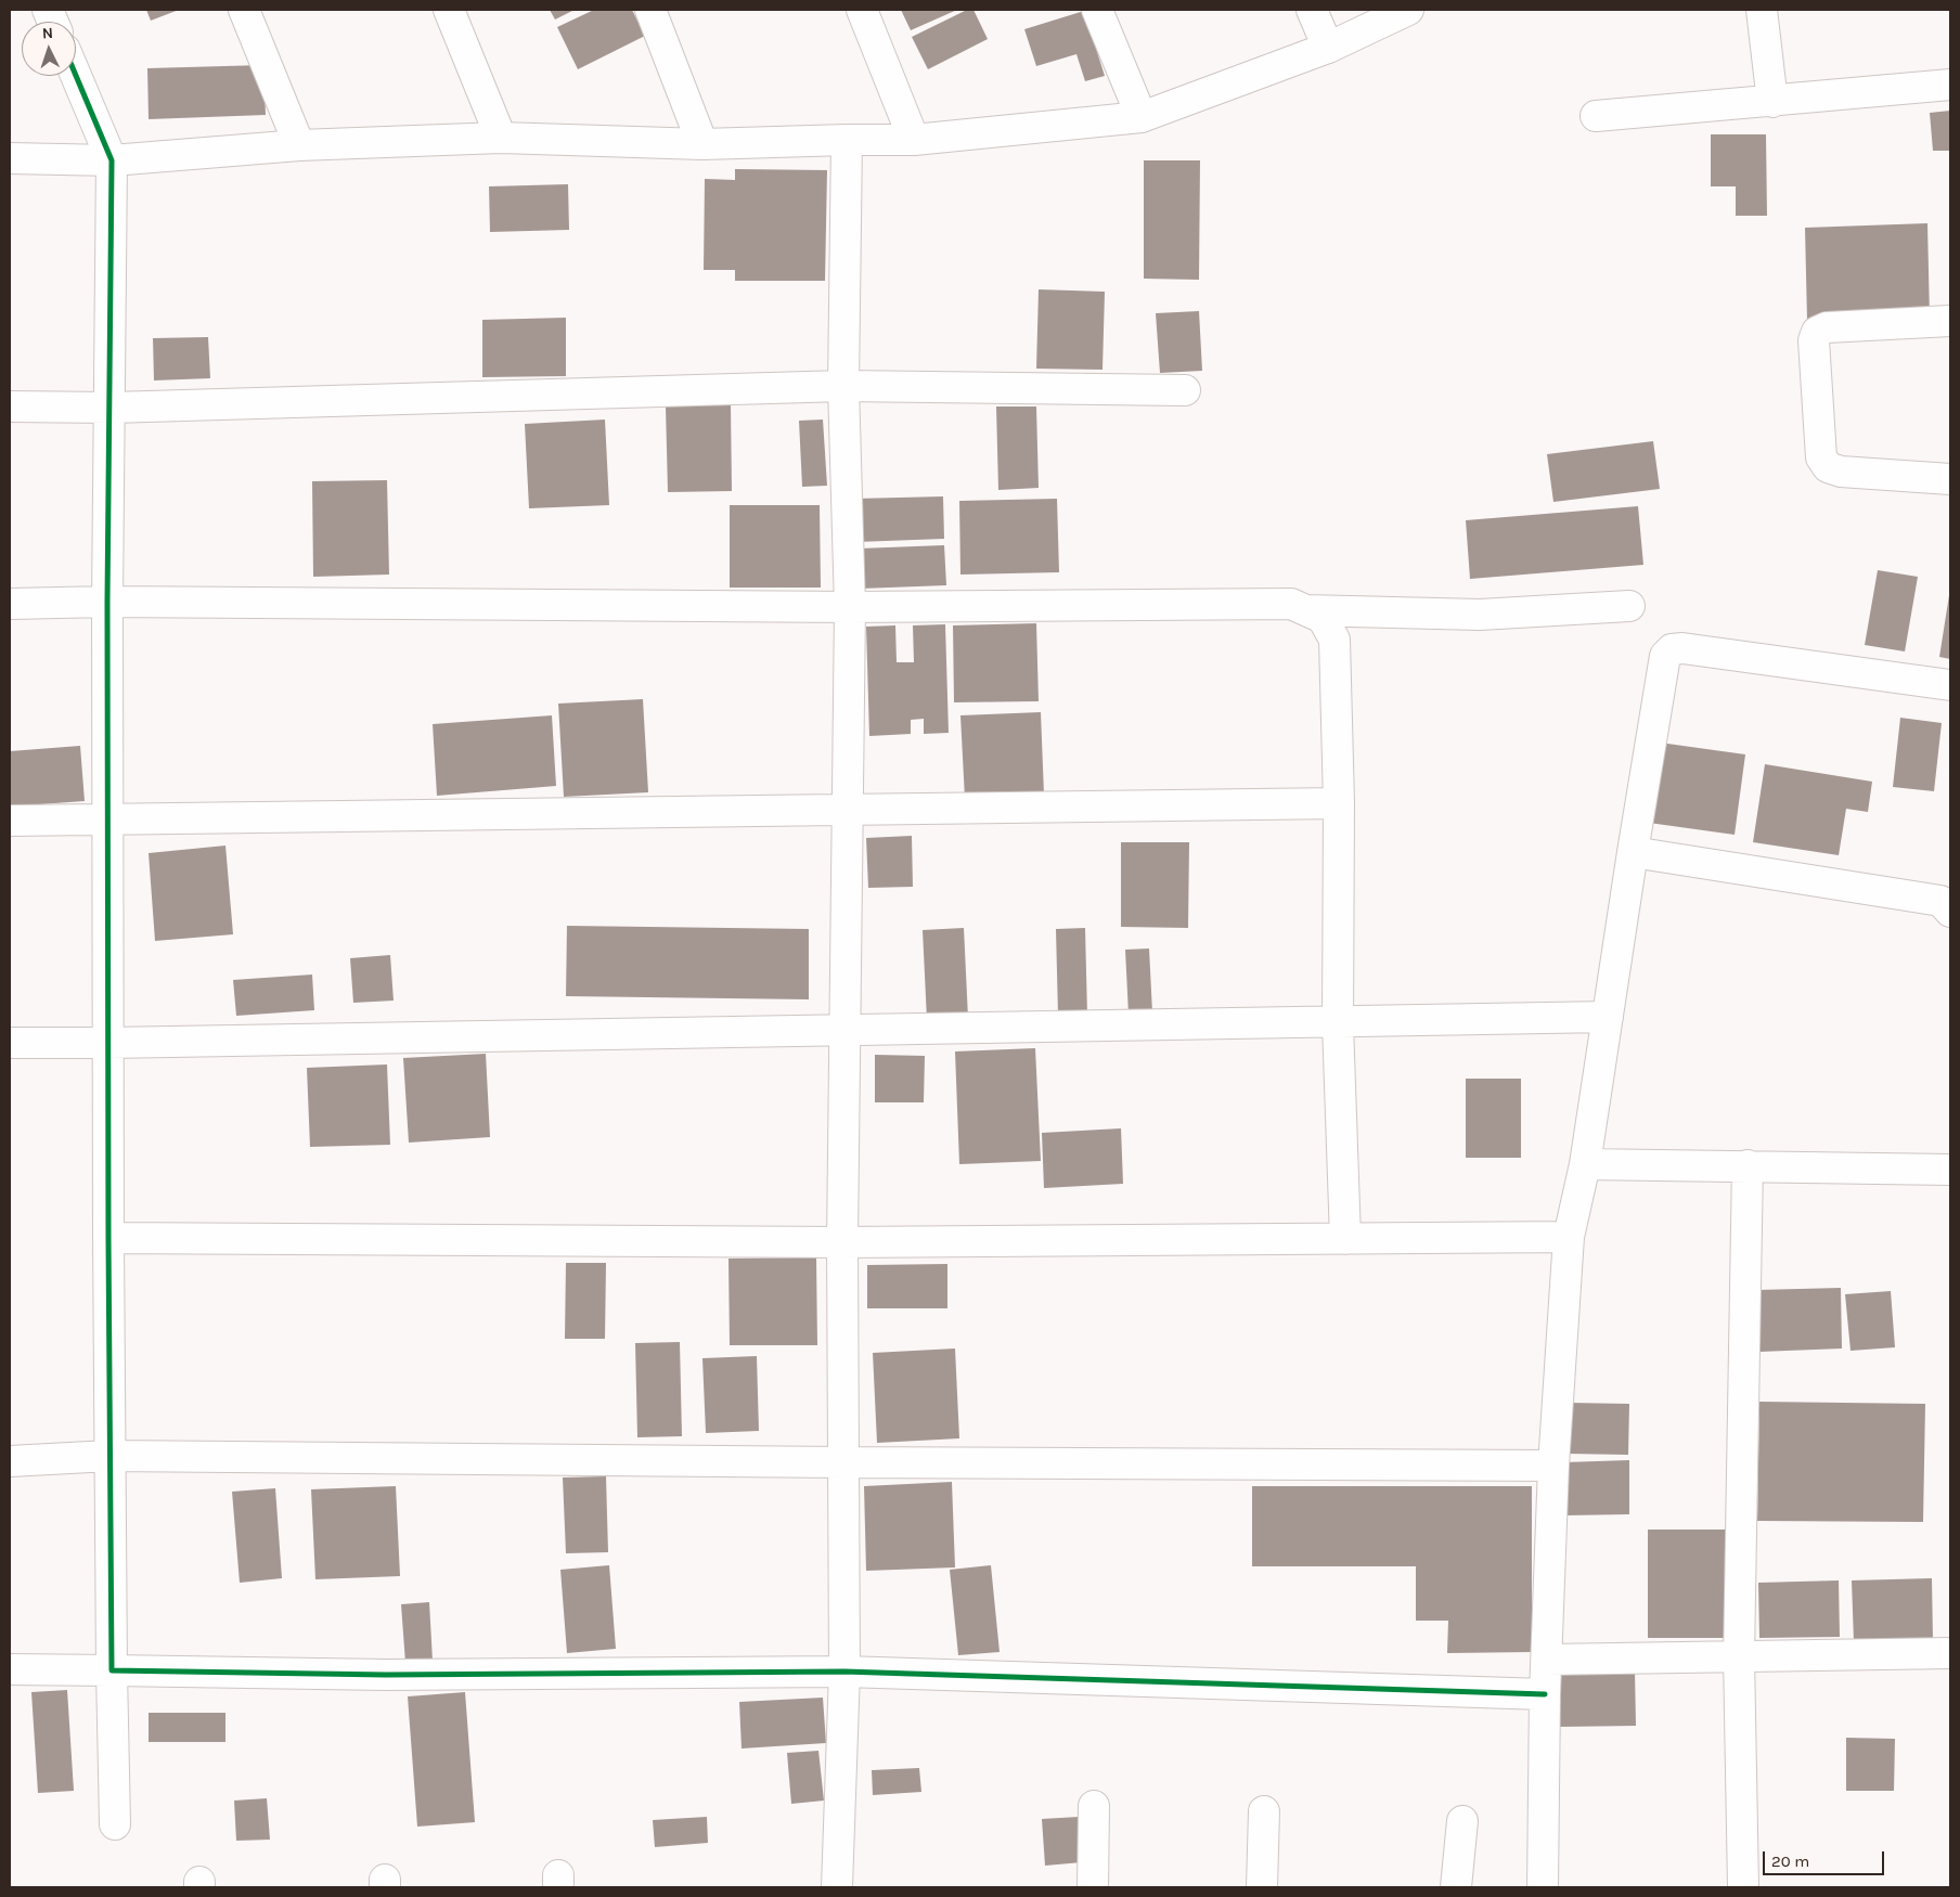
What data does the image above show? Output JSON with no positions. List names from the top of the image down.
{
  "scale_bar": "20 m",
  "north": "top"
}
